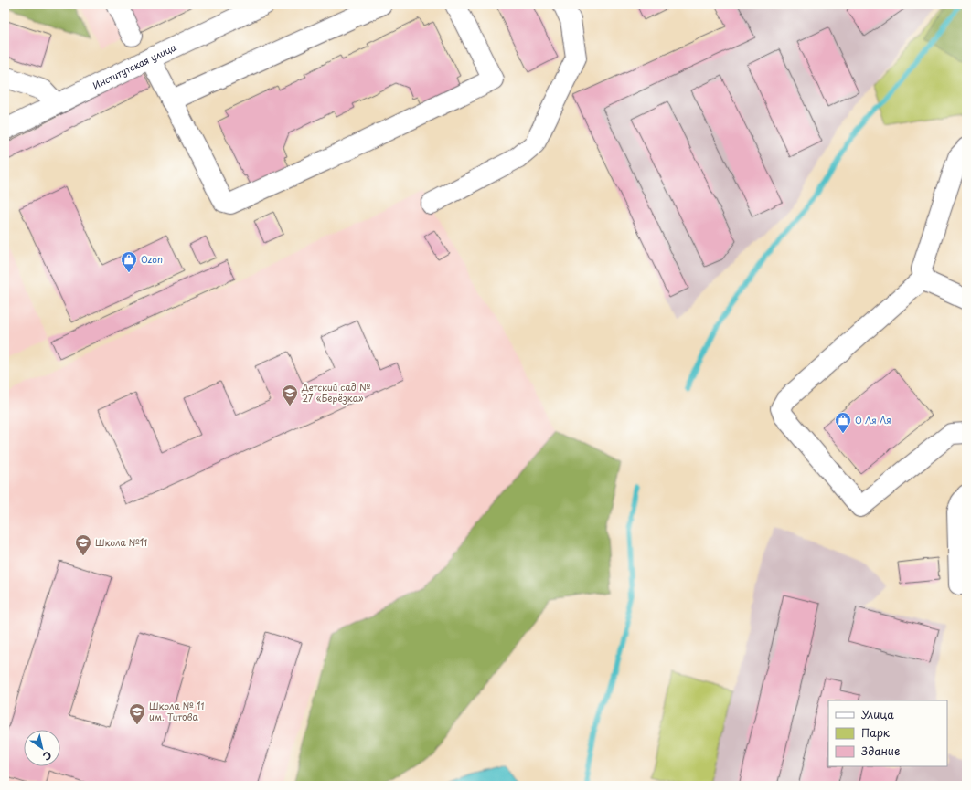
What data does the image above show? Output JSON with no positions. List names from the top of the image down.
{
  "streets": {
    "street": ["Институтская улица"]
  },
  "places": {
    "shop": ["Ozon", "О Ля Ля"],
    "school or university": ["Детский сад № 27 «Берёзка»", "Школа №11", "Школа № 11 им. Титова"]
  },
  "legend": ["Улица", "Парк", "Здание"],
  "north": "bottom right"
}
